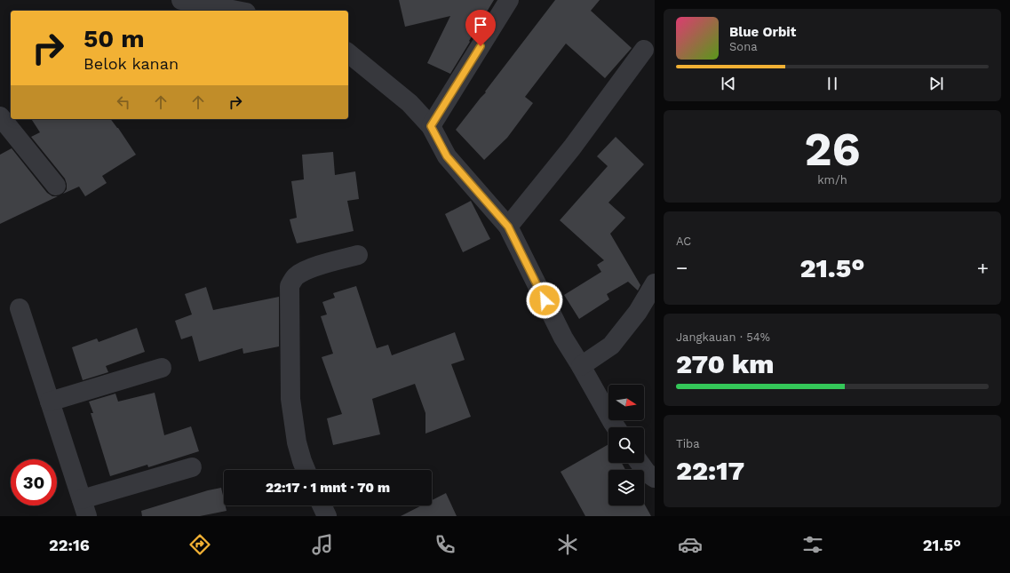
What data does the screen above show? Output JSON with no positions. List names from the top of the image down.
{
  "north": "right",
  "page": {
    "turn": ["50 m", "Belok kanan"],
    "song": ["Blue Orbit", "Sona"],
    "tile": [
      ["26", "km/h"],
      "AC",
      ["Jangkauan · 54%", "270 km"],
      ["Tiba", "22:17"]
    ],
    "heat": ["−", "21.5°", "+"],
    "limit": "30",
    "trip": "22:17 · 1 mnt · 70 m",
    "tabs": ["22:16", "21.5°"]
  }
}
